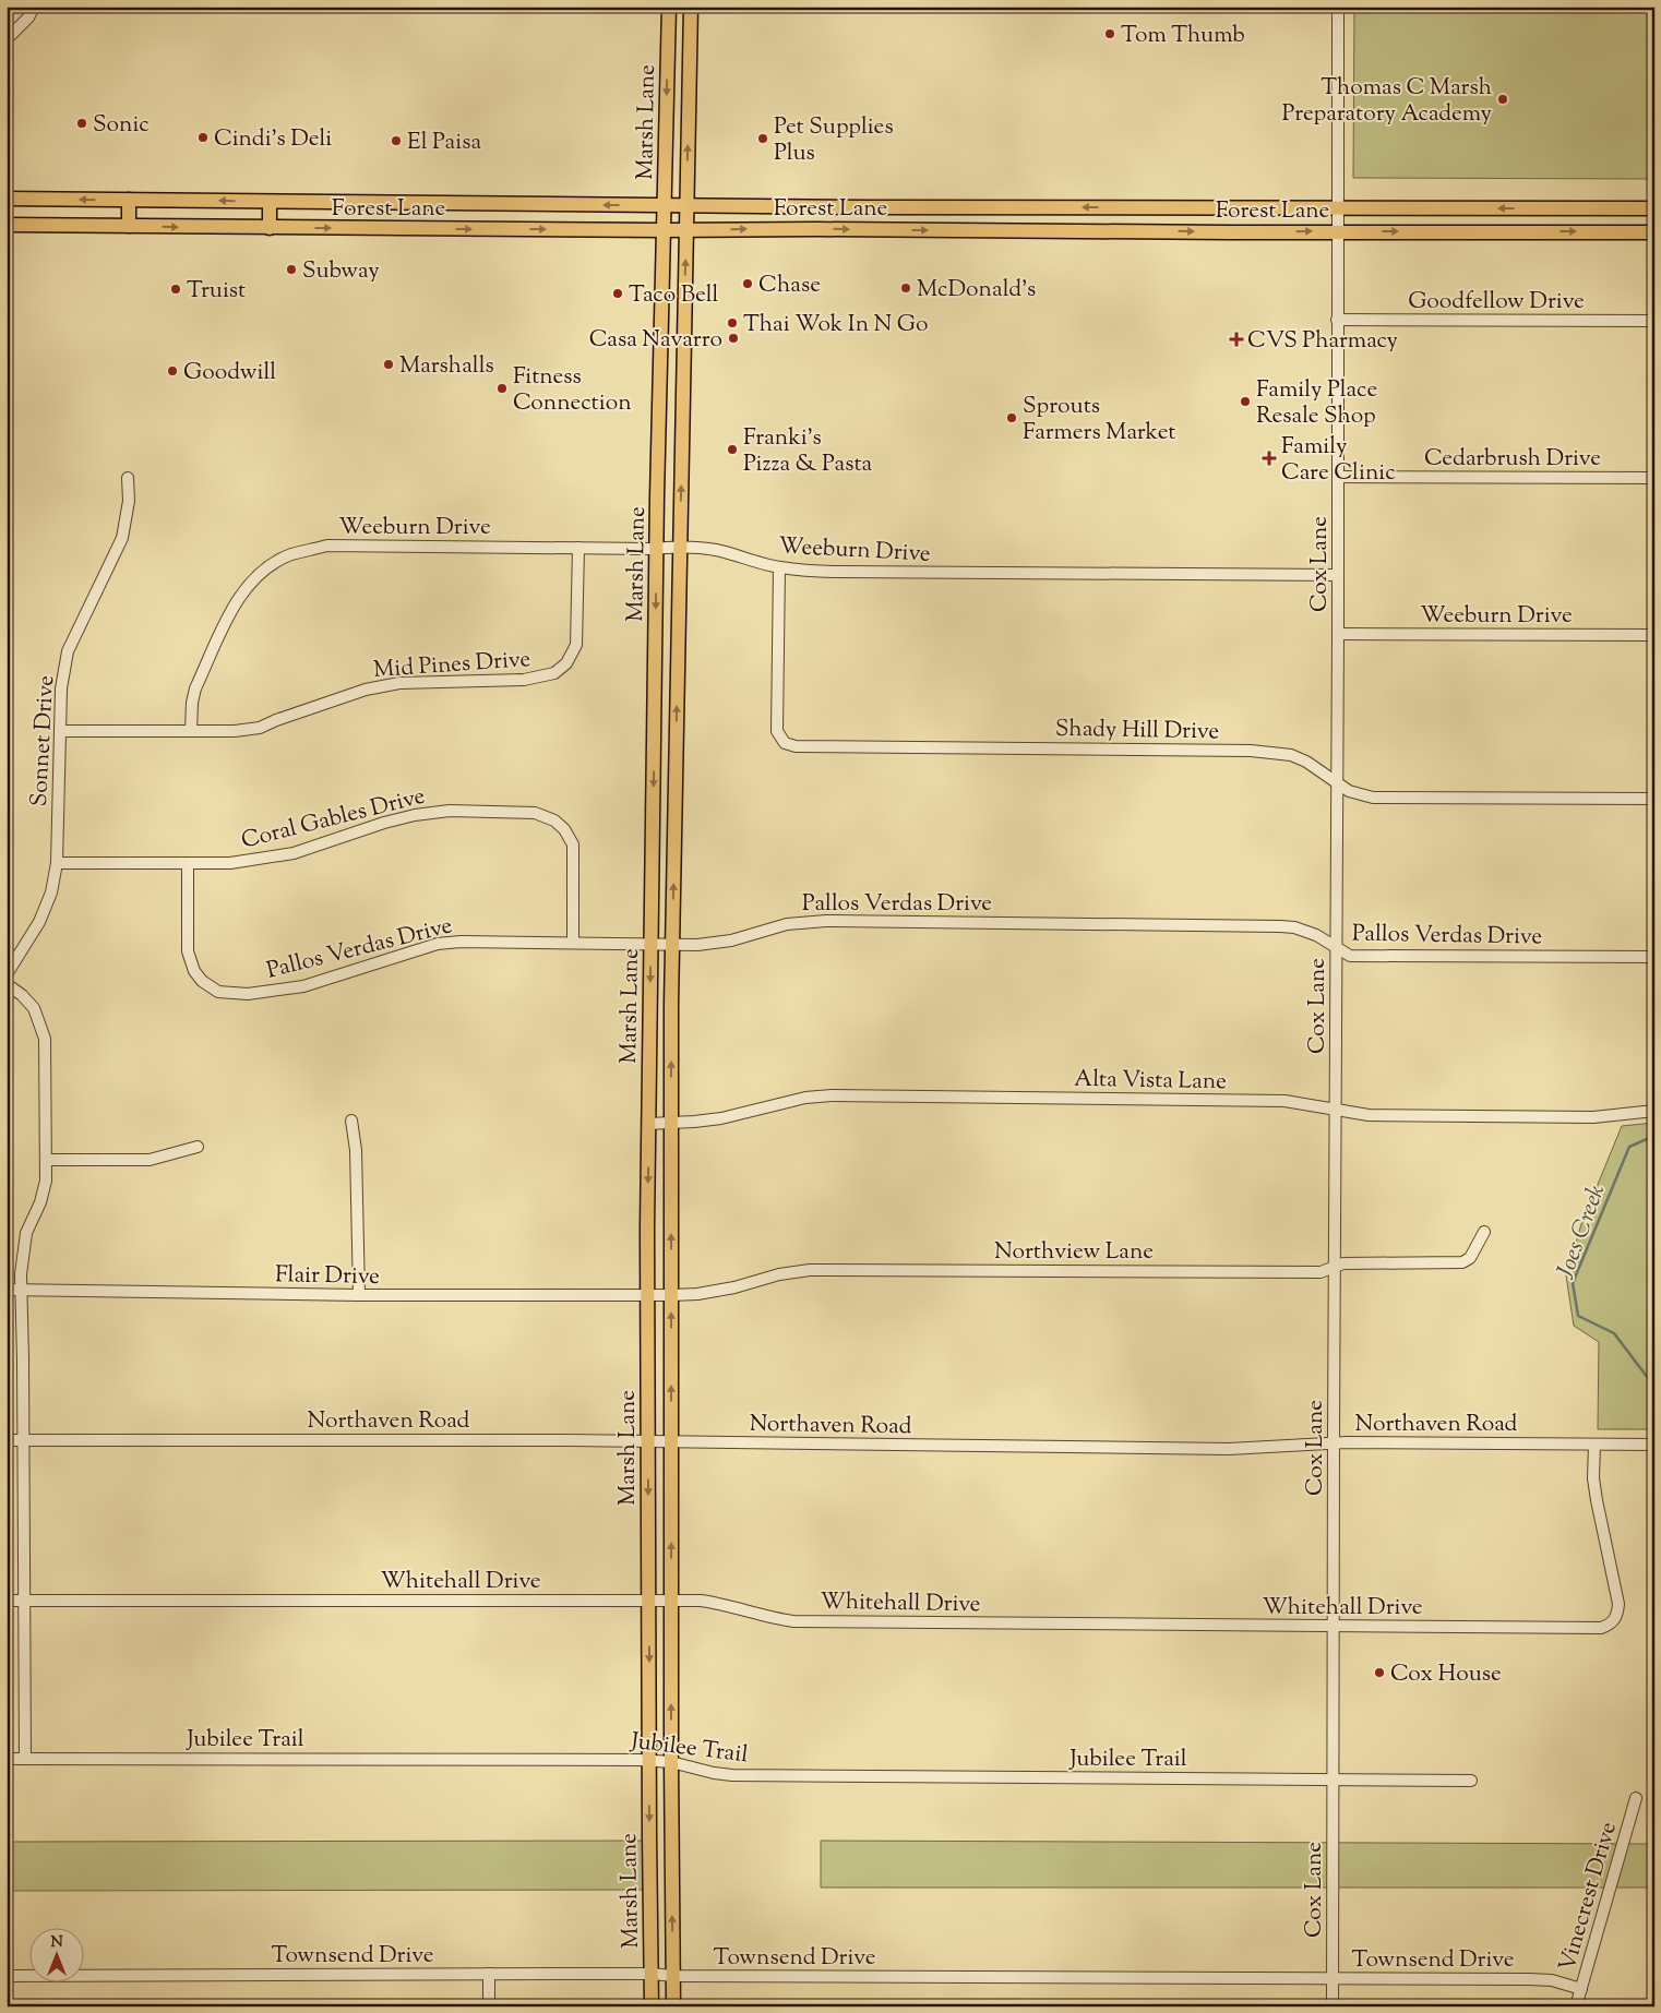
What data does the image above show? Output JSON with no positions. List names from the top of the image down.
{
  "streets": {
    "main road": ["Marsh Lane", "Forest Lane"],
    "street": [
      "Goodfellow Drive",
      "Cedarbrush Drive",
      "Weeburn Drive",
      "Cox Lane",
      "Mid Pines Drive",
      "Shady Hill Drive",
      "Sonnet Drive",
      "Coral Gables Drive",
      "Pallos Verdas Drive",
      "Alta Vista Lane",
      "Northview Lane",
      "Flair Drive",
      "Northaven Road",
      "Whitehall Drive",
      "Jubilee Trail",
      "Vinecrest Drive",
      "Townsend Drive"
    ]
  },
  "crossings": [
    ["Marsh Lane", "Forest Lane"],
    ["Marsh Lane", "Weeburn Drive"],
    ["Marsh Lane", "Pallos Verdas Drive"],
    ["Marsh Lane", "Alta Vista Lane"],
    ["Marsh Lane", "Northview Lane"],
    ["Marsh Lane", "Flair Drive"],
    ["Marsh Lane", "Northaven Road"],
    ["Marsh Lane", "Whitehall Drive"],
    ["Marsh Lane", "Jubilee Trail"],
    ["Marsh Lane", "Townsend Drive"],
    ["Forest Lane", "Cox Lane"],
    ["Goodfellow Drive", "Cox Lane"],
    ["Cedarbrush Drive", "Cox Lane"],
    ["Weeburn Drive", "Cox Lane"],
    ["Weeburn Drive", "Mid Pines Drive"],
    ["Weeburn Drive", "Shady Hill Drive"],
    ["Cox Lane", "Shady Hill Drive"],
    ["Cox Lane", "Pallos Verdas Drive"],
    ["Cox Lane", "Alta Vista Lane"],
    ["Cox Lane", "Northview Lane"],
    ["Cox Lane", "Northaven Road"],
    ["Cox Lane", "Whitehall Drive"],
    ["Cox Lane", "Jubilee Trail"],
    ["Cox Lane", "Townsend Drive"],
    ["Mid Pines Drive", "Sonnet Drive"],
    ["Sonnet Drive", "Coral Gables Drive"],
    ["Coral Gables Drive", "Pallos Verdas Drive"],
    ["Northview Lane", "Flair Drive"],
    ["Northaven Road", "Whitehall Drive"],
    ["Vinecrest Drive", "Townsend Drive"]
  ],
  "water": ["Joes Creek"],
  "places": {
    "other": [
      "Tom Thumb",
      "Thomas C Marsh Preparatory Academy",
      "Sonic",
      "Cindi's Deli",
      "Pet Supplies Plus",
      "El Paisa",
      "Subway",
      "Chase",
      "McDonald's",
      "Truist",
      "Taco Bell",
      "Thai Wok In N Go",
      "Casa Navarro",
      "Marshalls",
      "Goodwill",
      "Fitness Connection",
      "Family Place Resale Shop",
      "Sprouts Farmers Market",
      "Franki's Pizza & Pasta",
      "Cox House"
    ],
    "health": ["CVS Pharmacy", "Family Care Clinic"]
  },
  "north": "top"
}
